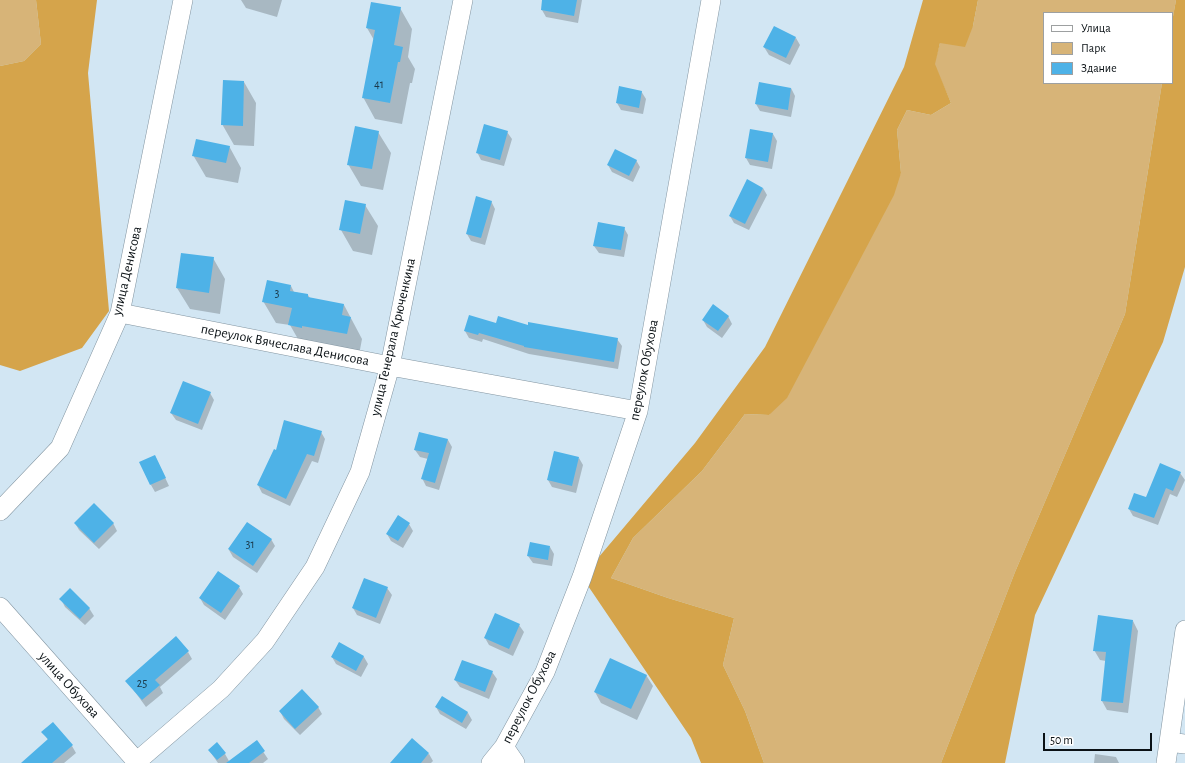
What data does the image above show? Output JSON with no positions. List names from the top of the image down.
{
  "streets": {
    "street": [
      "улица Денисова",
      "улица Генерала Крюченкина",
      "переулок Вячеслава Денисова",
      "переулок Обухова",
      "улица Обухова"
    ]
  },
  "crossings": [
    ["улица Денисова", "переулок Вячеслава Денисова"],
    ["улица Генерала Крюченкина", "переулок Вячеслава Денисова"],
    ["улица Генерала Крюченкина", "улица Обухова"],
    ["переулок Вячеслава Денисова", "переулок Обухова"]
  ],
  "house_numbers": [
    "41",
    "3",
    "31",
    "25"
  ],
  "legend": ["Улица", "Парк", "Здание"],
  "scale_bar": "50 m"
}
